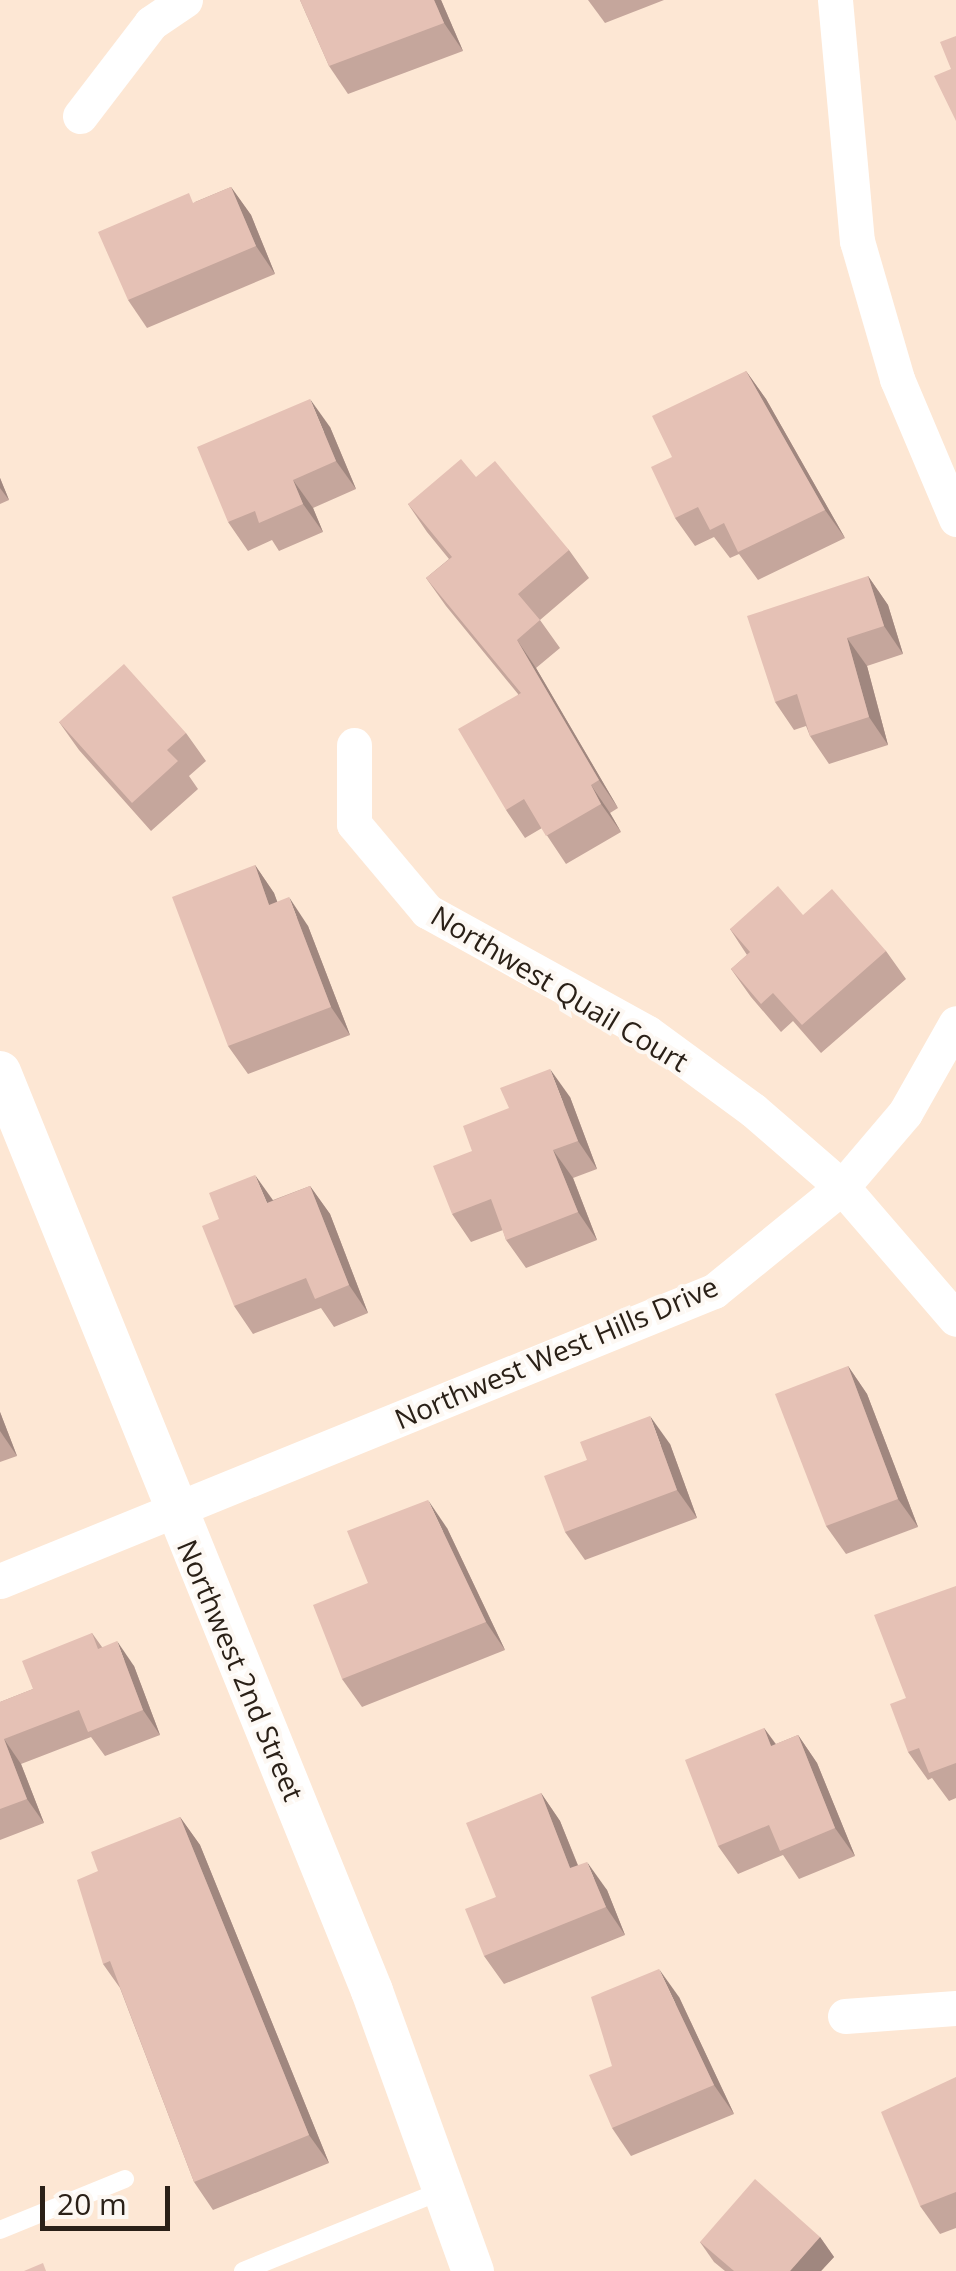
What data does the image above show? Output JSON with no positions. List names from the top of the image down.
{
  "streets": {
    "street": ["Northwest Quail Court", "Northwest West Hills Drive", "Northwest 2nd Street"]
  },
  "crossings": [
    ["Northwest Quail Court", "Northwest West Hills Drive"],
    ["Northwest West Hills Drive", "Northwest 2nd Street"]
  ],
  "scale_bar": "20 m"
}
